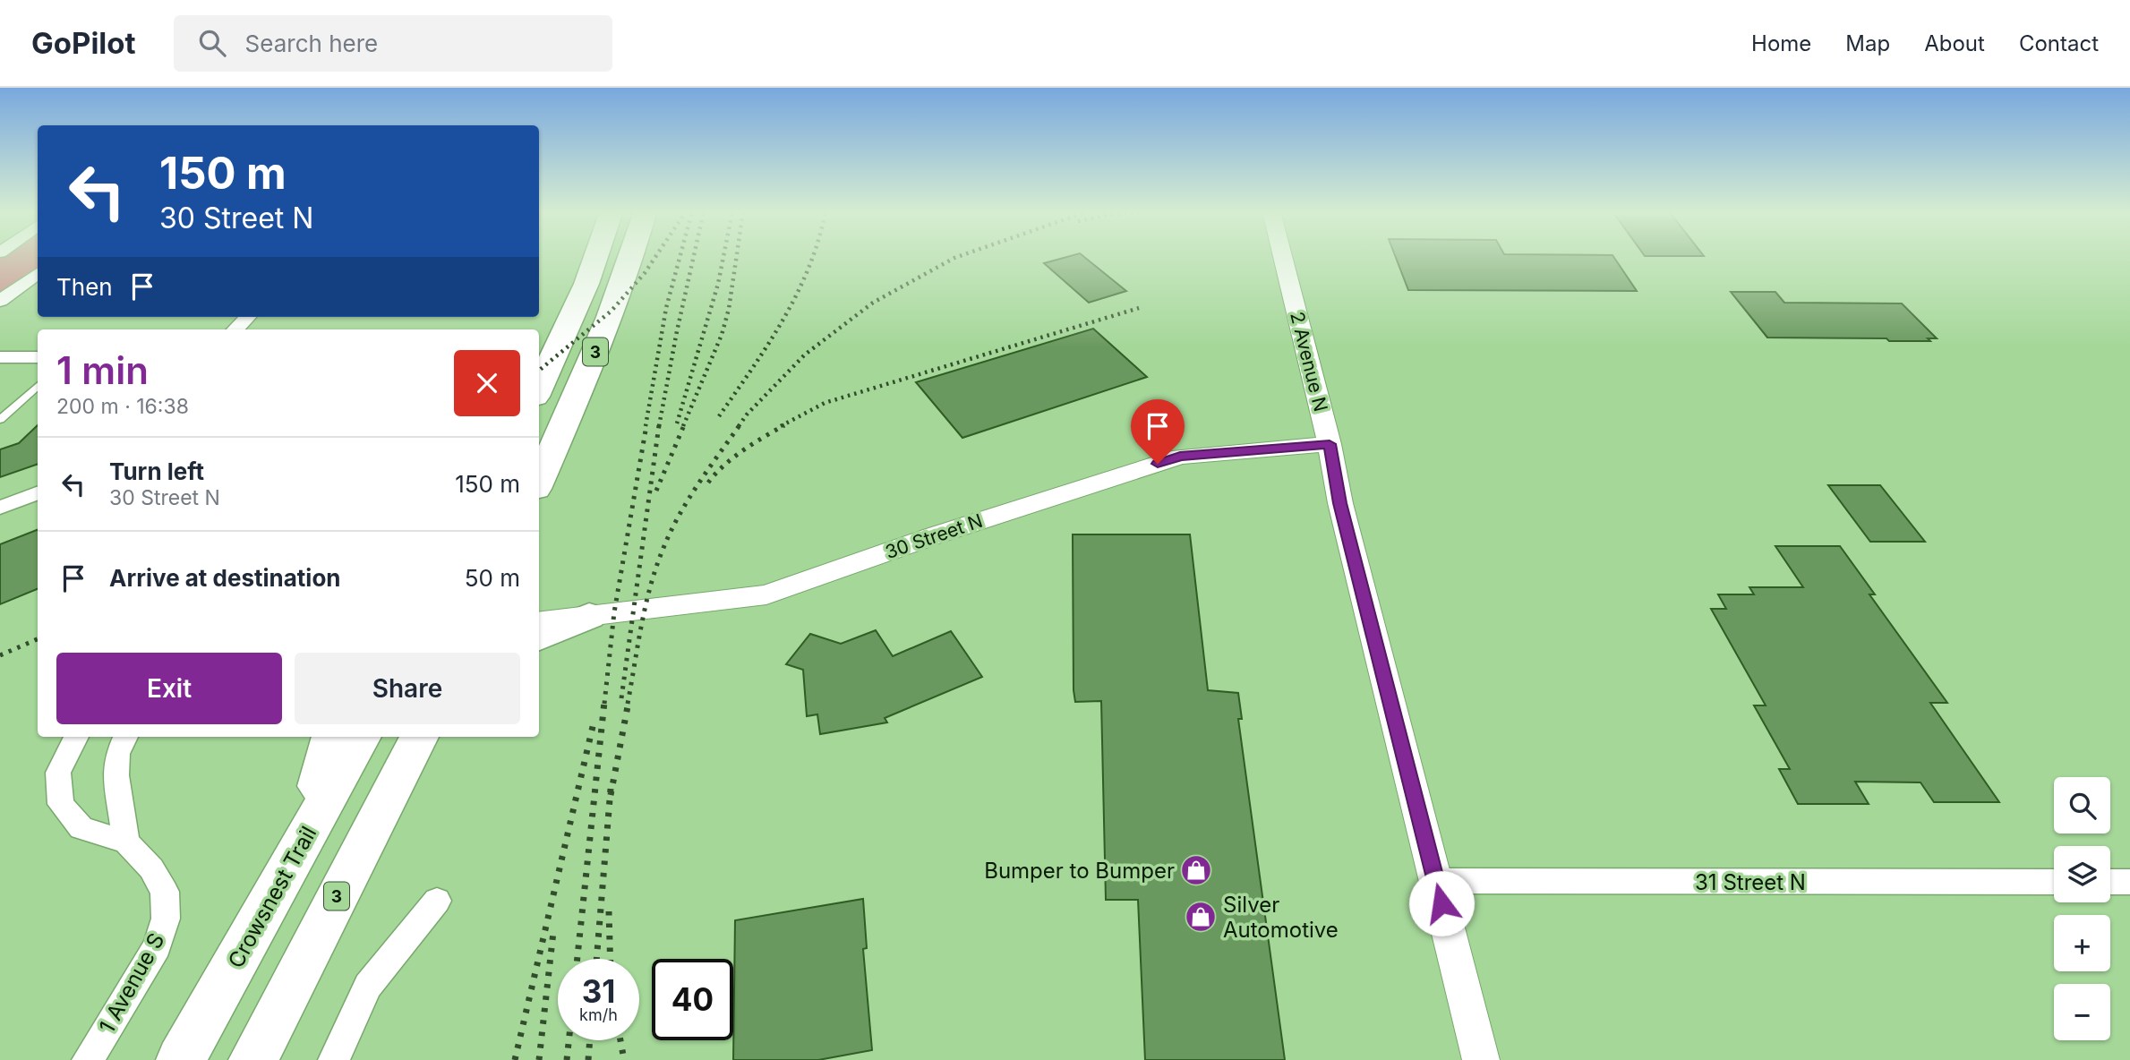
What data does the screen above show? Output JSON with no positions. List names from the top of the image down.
{
  "streets": {
    "highway": ["3", "Crowsnest Trail"],
    "street": [
      "2 Avenue N",
      "30 Street N",
      "31 Street N",
      "1 Avenue S"
    ]
  },
  "crossings": [
    ["2 Avenue N", "30 Street N"],
    ["2 Avenue N", "31 Street N"]
  ],
  "places": {
    "shop": ["Bumper to Bumper", "Silver Automotive"]
  },
  "page": {
    "header": "GoPilot",
    "search": "Search here",
    "nav": [
      "Home",
      "Map",
      "About",
      "Contact"
    ],
    "turn": ["150 m", "30 Street N"],
    "then": "Then",
    "heading": ["1 min", "200 m · 16:38"],
    "list": [
      {
        "name": "Turn left",
        "note": "30 Street N",
        "value": "150 m"
      },
      {
        "name": "Arrive at destination",
        "value": "50 m"
      }
    ],
    "buttons": ["Exit", "Share"],
    "map_buttons": ["+", "−"],
    "speed": "31 km/h",
    "limit": "40"
  }
}
